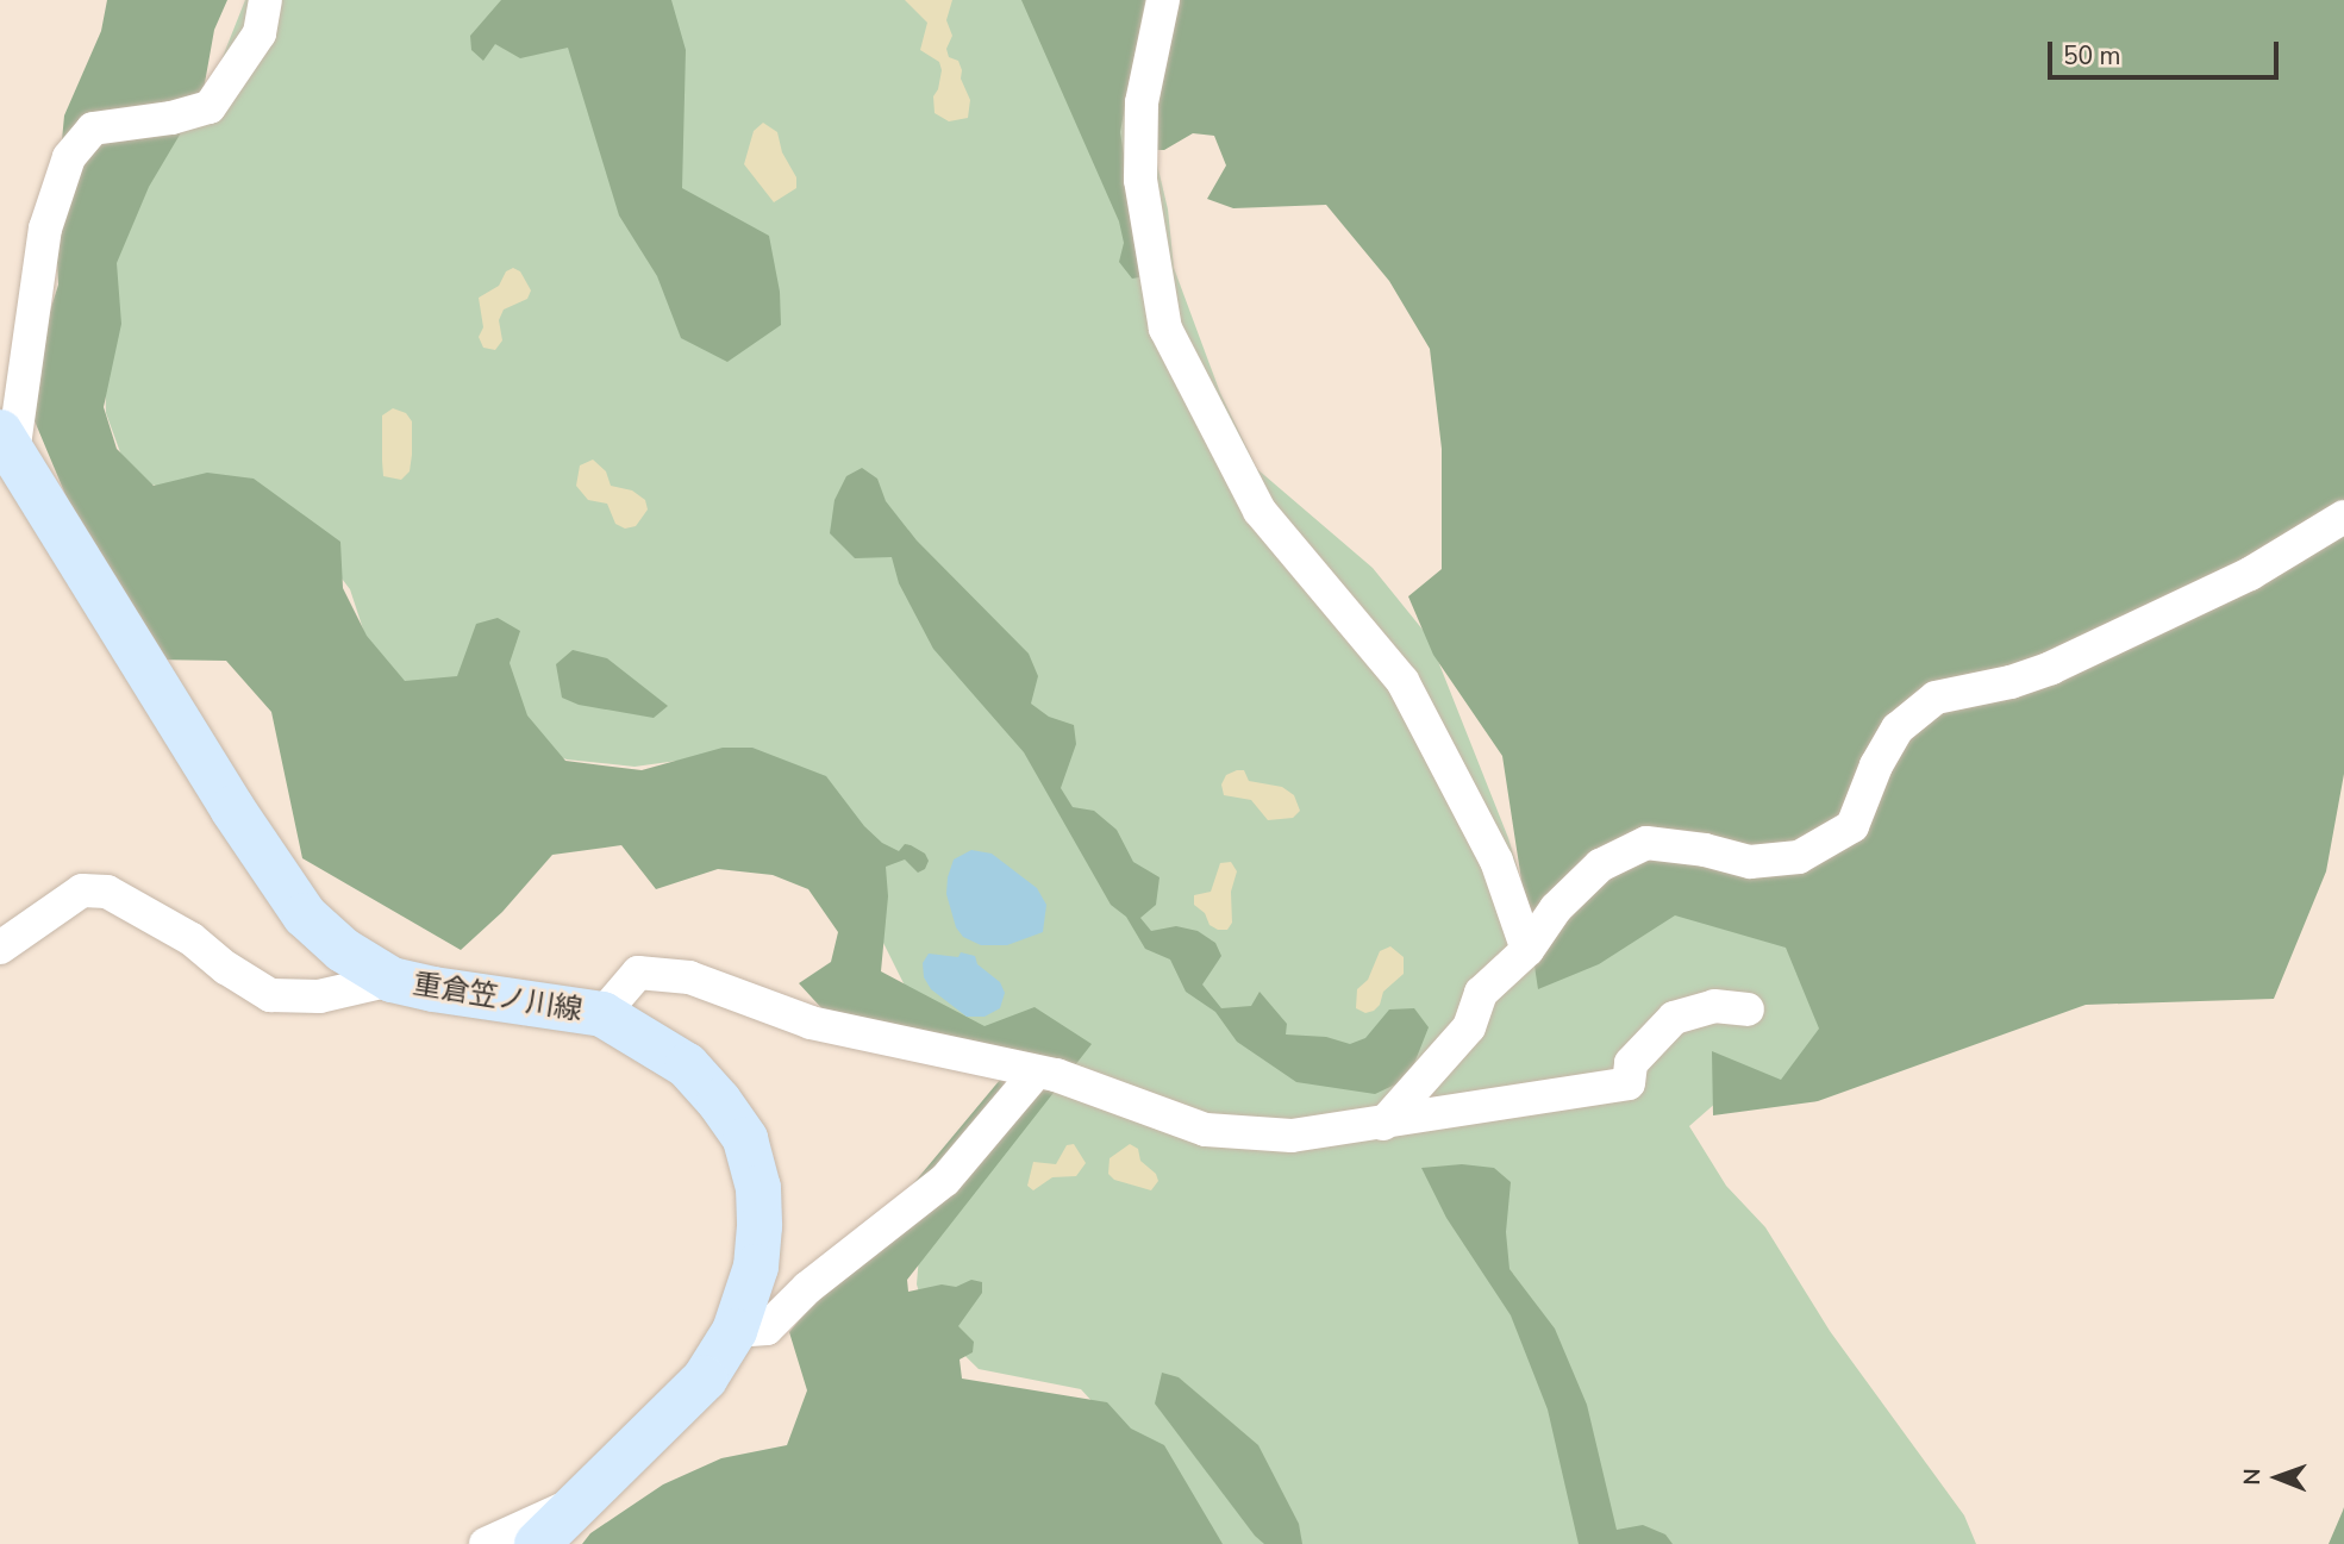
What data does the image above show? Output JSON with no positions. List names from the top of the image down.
{
  "streets": {
    "main road": ["重倉笠ノ川線"]
  },
  "scale_bar": "50 m",
  "north": "left"
}
